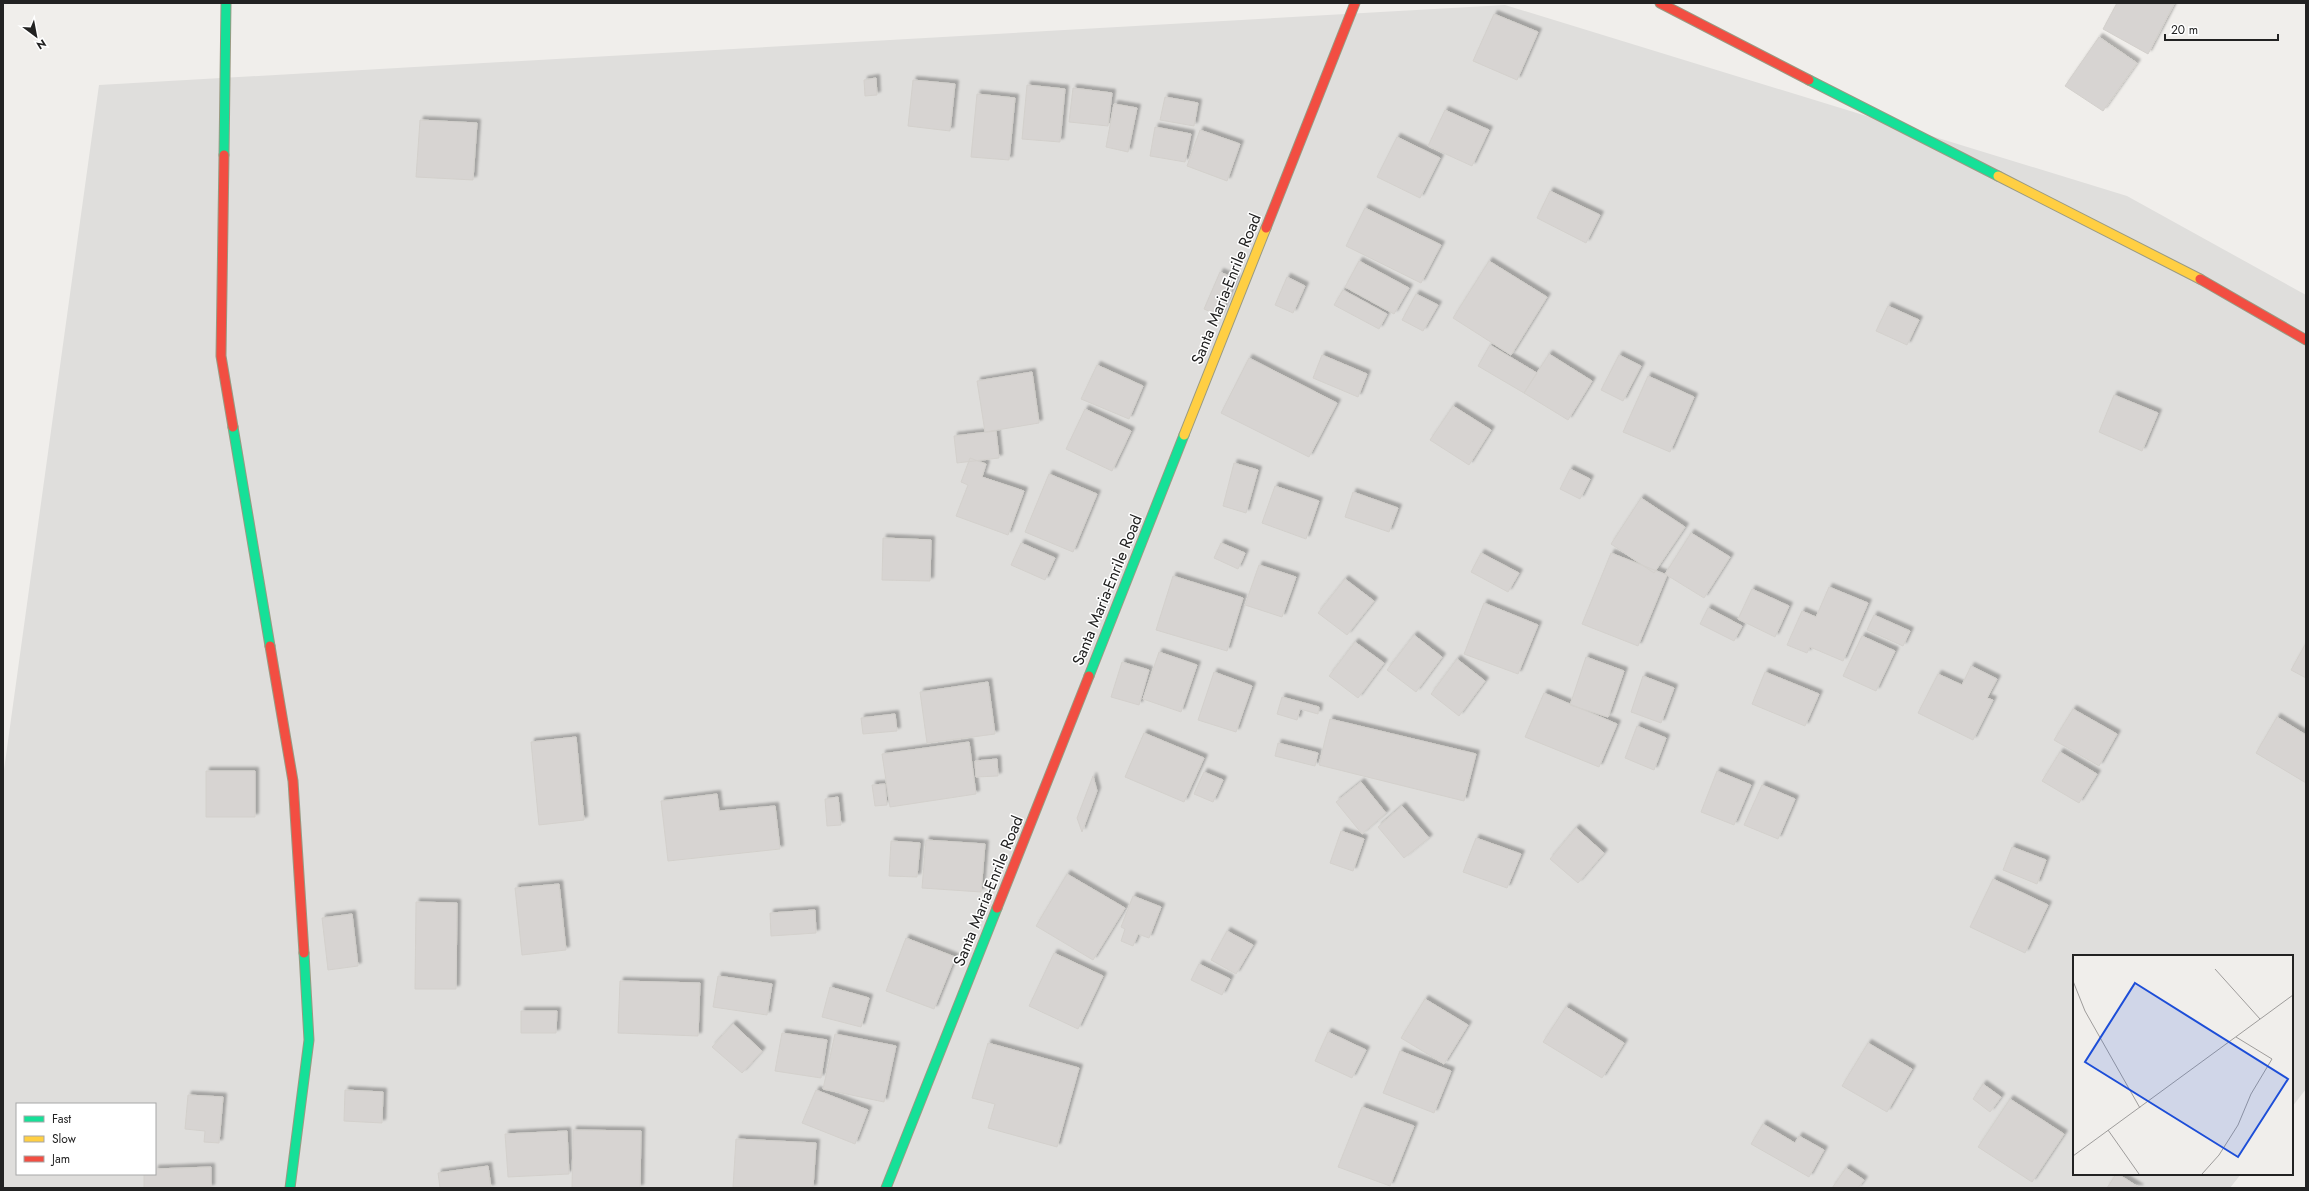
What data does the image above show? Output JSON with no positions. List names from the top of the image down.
{
  "streets": {
    "street": ["Santa Maria-Enrile Road"]
  },
  "legend": ["Fast", "Slow", "Jam"],
  "scale_bar": "20 m",
  "north": "bottom right"
}
